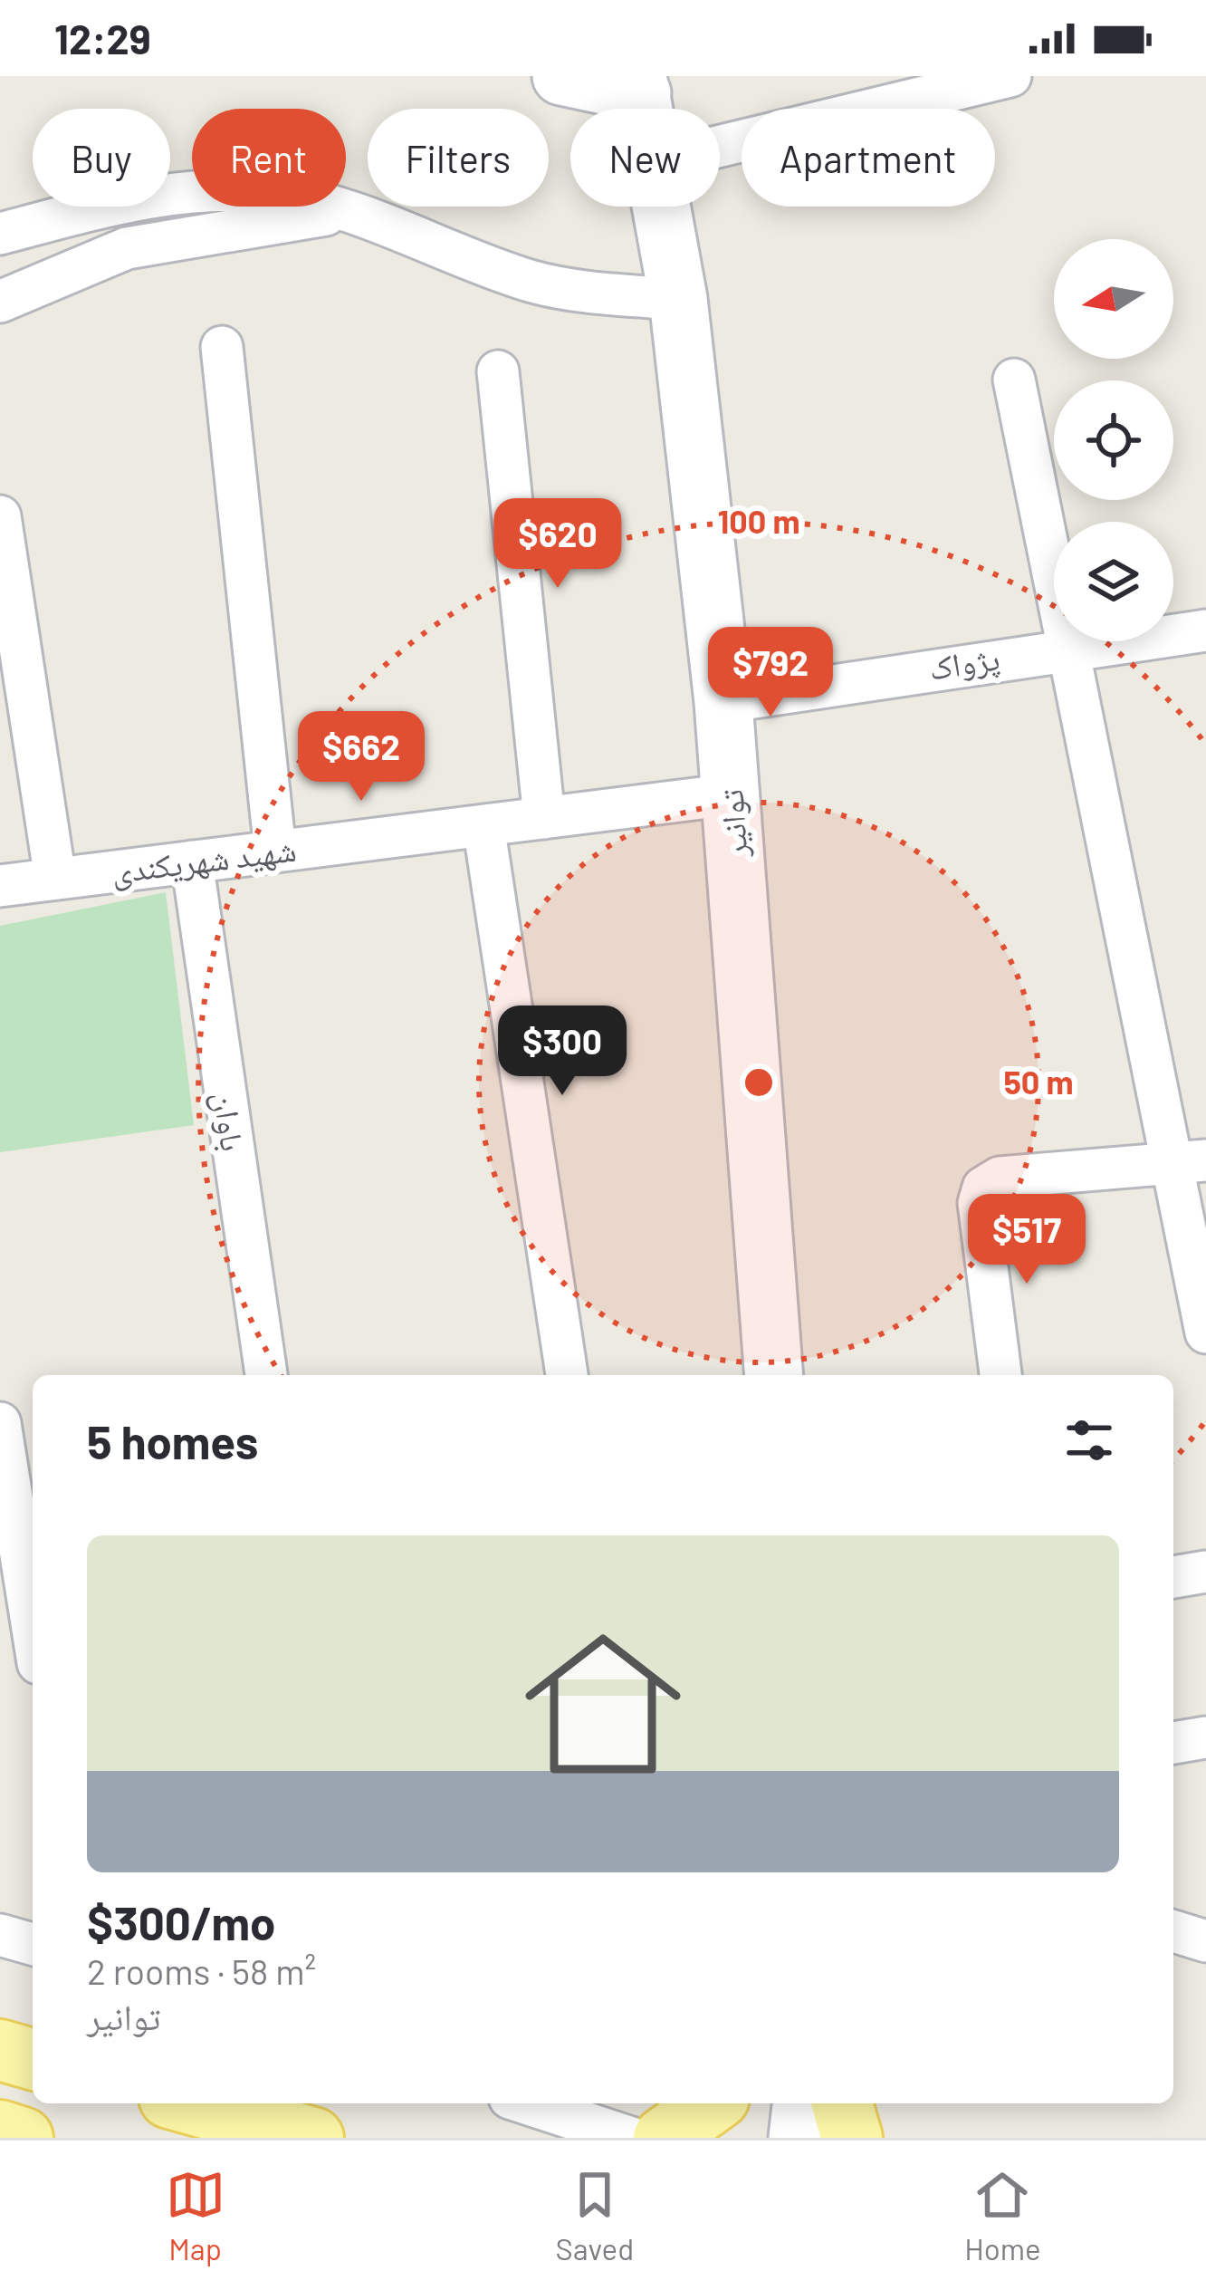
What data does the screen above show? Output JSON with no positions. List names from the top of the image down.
{
  "streets": {
    "street": [
      "پژواک",
      "توانیر",
      "شهید شهریکندی",
      "باوان"
    ]
  },
  "crossings": [
    ["پژواک", "توانیر"],
    ["توانیر", "شهید شهریکندی"],
    ["شهید شهریکندی", "باوان"]
  ],
  "north": "left",
  "page": {
    "status": "12:29",
    "chip": [
      "Buy",
      "Rent",
      "Filters",
      "New",
      "Apartment"
    ],
    "price": [
      "$620",
      "$792",
      "$662",
      "$300",
      "$517"
    ],
    "heading": "5 homes",
    "list": [
      {
        "name": "$300/mo",
        "note": "2 rooms · 58 m² · توانیر"
      }
    ],
    "tabs": ["Map", "Saved", "Home"]
  },
  "rings": ["100 m", "50 m"]
}
